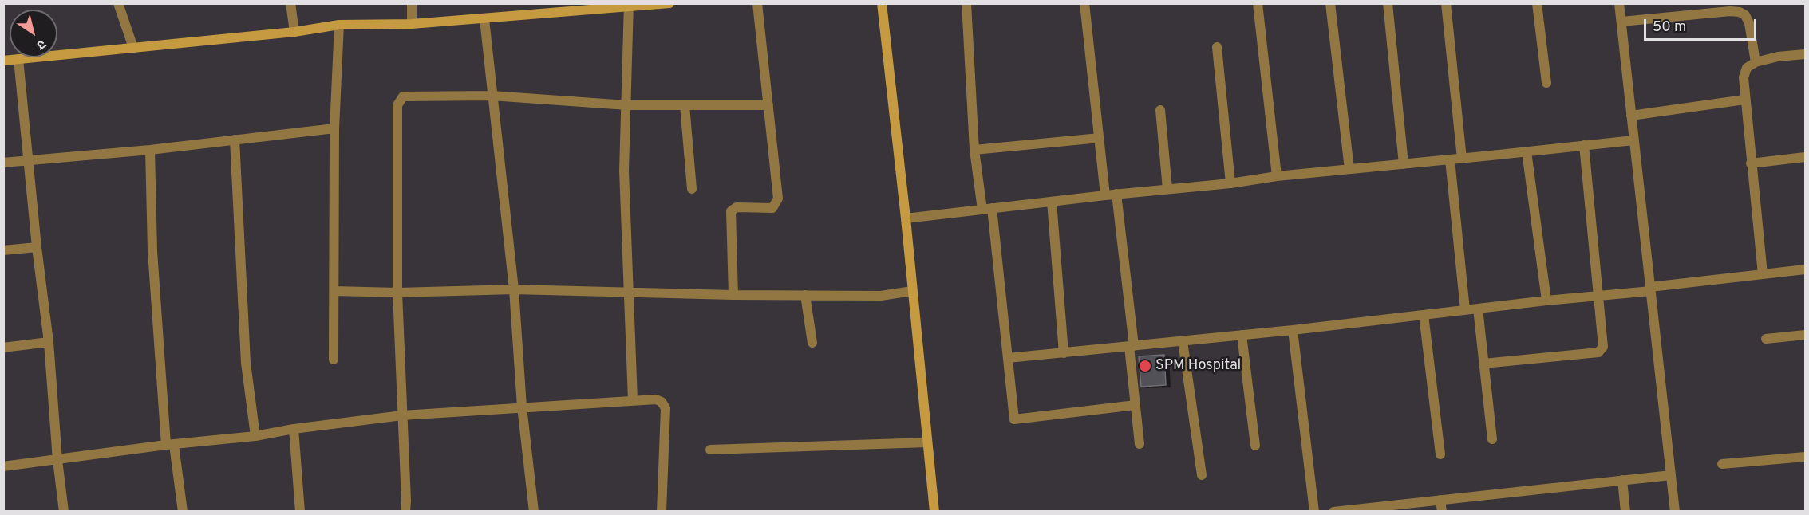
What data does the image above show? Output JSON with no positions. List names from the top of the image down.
{
  "places": ["SPM Hospital"],
  "scale_bar": "50 m",
  "north": "bottom right"
}
